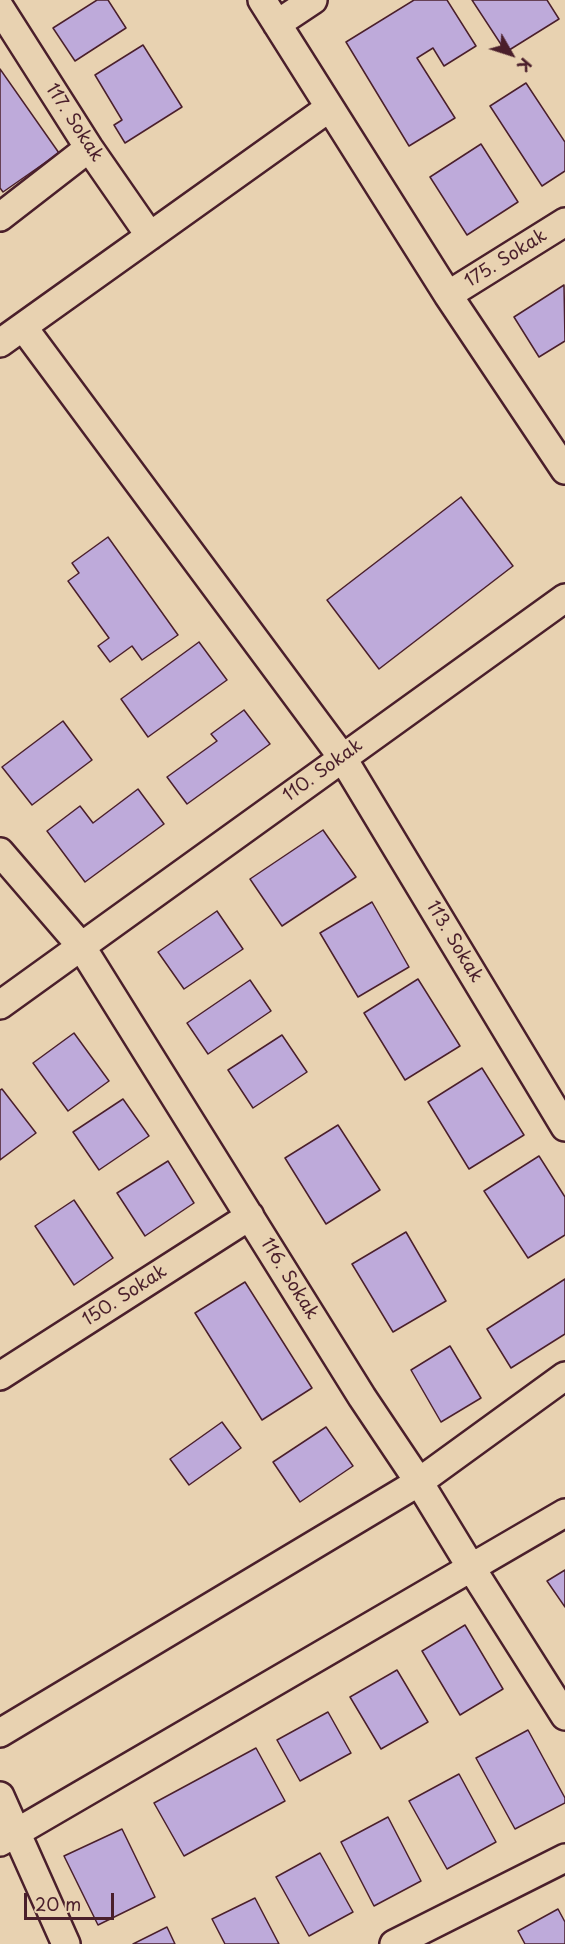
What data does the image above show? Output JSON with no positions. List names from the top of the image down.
{
  "streets": {
    "street": [
      "117. Sokak",
      "175. Sokak",
      "110. Sokak",
      "113. Sokak",
      "116. Sokak",
      "150. Sokak"
    ]
  },
  "crossings": [
    ["110. Sokak", "113. Sokak"],
    ["110. Sokak", "116. Sokak"],
    ["116. Sokak", "150. Sokak"]
  ],
  "scale_bar": "20 m",
  "north": "bottom right"
}
